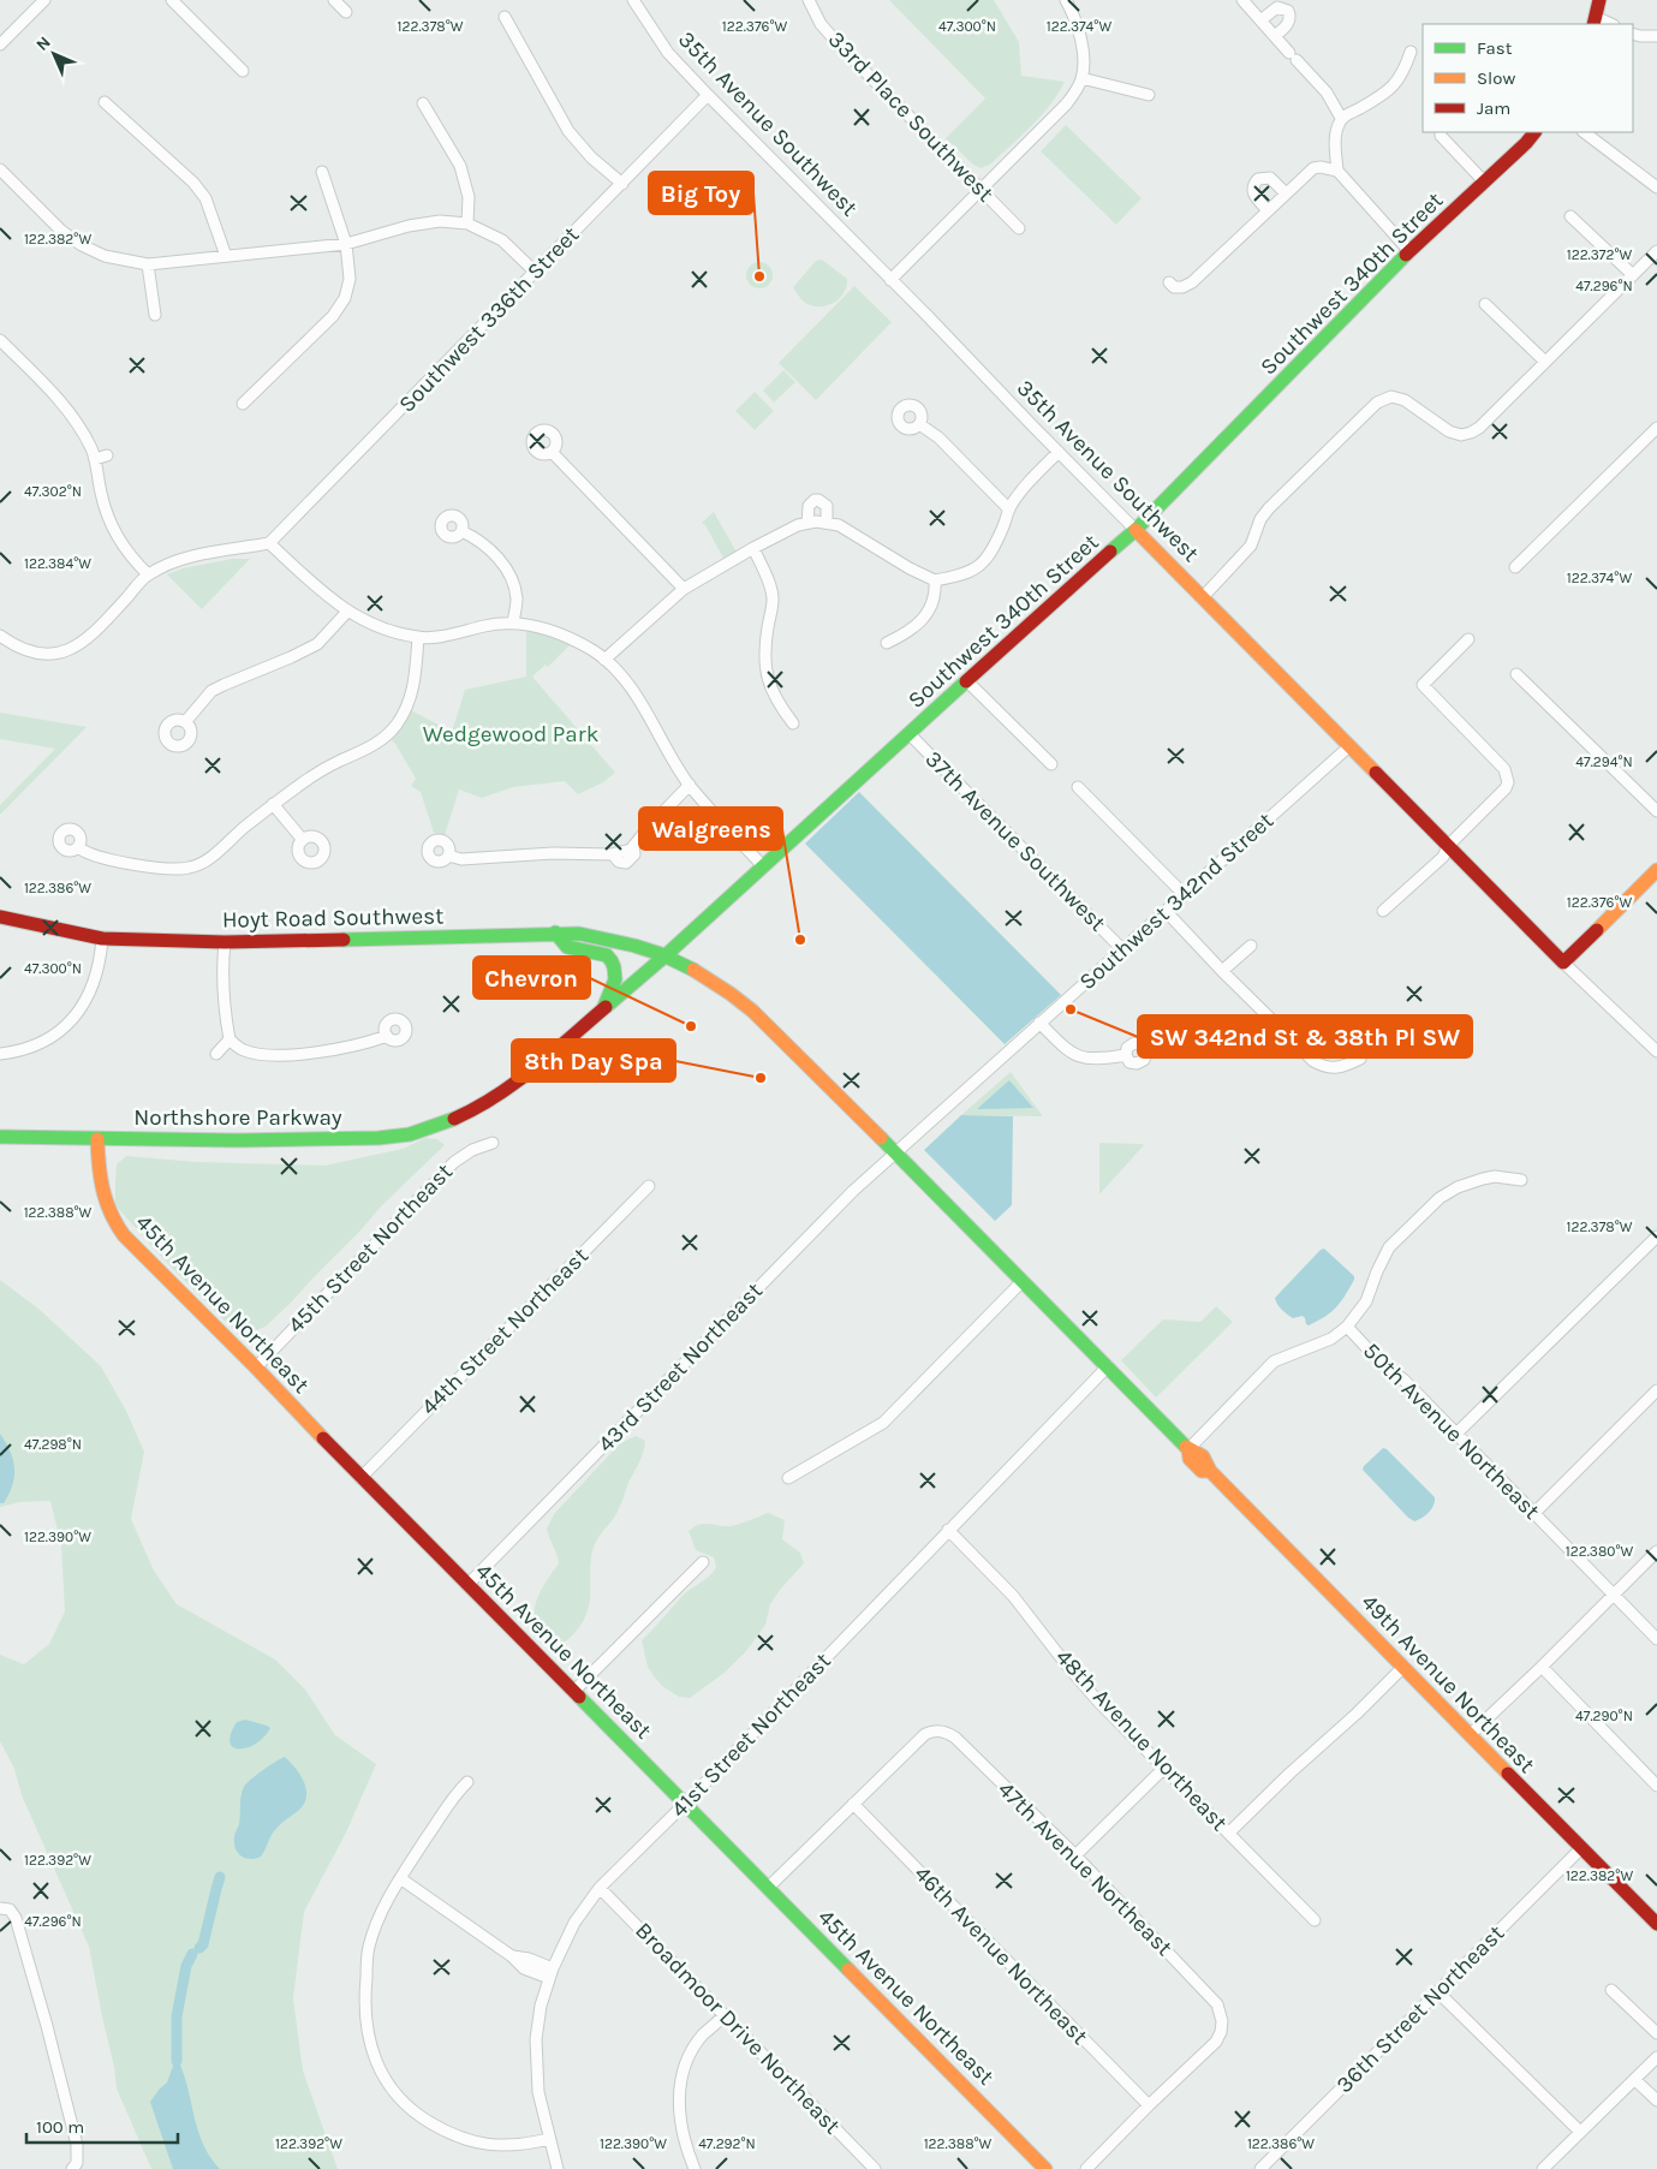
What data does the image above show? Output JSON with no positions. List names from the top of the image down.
{
  "streets": {
    "main road": [
      "35th Avenue Southwest",
      "Southwest 340th Street",
      "Hoyt Road Southwest",
      "Northshore Parkway",
      "45th Avenue Northeast",
      "49th Avenue Northeast"
    ],
    "street": [
      "33rd Place Southwest",
      "Southwest 336th Street",
      "37th Avenue Southwest",
      "Southwest 342nd Street",
      "45th Street Northeast",
      "44th Street Northeast",
      "43rd Street Northeast",
      "50th Avenue Northeast",
      "41st Street Northeast",
      "48th Avenue Northeast",
      "47th Avenue Northeast",
      "46th Avenue Northeast",
      "36th Street Northeast",
      "Broadmoor Drive Northeast"
    ]
  },
  "crossings": [
    ["35th Avenue Southwest", "Southwest 340th Street"],
    ["35th Avenue Southwest", "Southwest 336th Street"],
    ["35th Avenue Southwest", "Southwest 342nd Street"],
    ["Southwest 340th Street", "37th Avenue Southwest"],
    ["Southwest 340th Street", "Hoyt Road Southwest"],
    ["Southwest 340th Street", "Northshore Parkway"],
    ["37th Avenue Southwest", "Southwest 342nd Street"],
    ["Southwest 342nd Street", "Hoyt Road Southwest"],
    ["Southwest 342nd Street", "43rd Street Northeast"],
    ["Southwest 342nd Street", "49th Avenue Northeast"],
    ["Hoyt Road Southwest", "43rd Street Northeast"],
    ["Hoyt Road Southwest", "49th Avenue Northeast"],
    ["Northshore Parkway", "45th Avenue Northeast"],
    ["45th Street Northeast", "45th Avenue Northeast"],
    ["45th Avenue Northeast", "44th Street Northeast"],
    ["45th Avenue Northeast", "43rd Street Northeast"],
    ["45th Avenue Northeast", "41st Street Northeast"],
    ["43rd Street Northeast", "49th Avenue Northeast"],
    ["49th Avenue Northeast", "41st Street Northeast"],
    ["49th Avenue Northeast", "36th Street Northeast"],
    ["41st Street Northeast", "48th Avenue Northeast"],
    ["41st Street Northeast", "Broadmoor Drive Northeast"],
    ["47th Avenue Northeast", "46th Avenue Northeast"]
  ],
  "parks": ["Wedgewood Park"],
  "places": [
    "Big Toy",
    "Walgreens",
    "SW 342nd St & 38th Pl SW",
    "Chevron",
    "8th Day Spa"
  ],
  "legend": ["Fast", "Slow", "Jam"],
  "scale_bar": "100 m",
  "north": "top left",
  "coordinates": [
    "122.376°W",
    "122.378°W",
    "47.300°N",
    "122.374°W",
    "122.382°W",
    "122.372°W",
    "47.296°N",
    "47.302°N",
    "122.384°W",
    "47.294°N",
    "122.386°W",
    "122.388°W",
    "47.298°N",
    "122.390°W",
    "122.380°W",
    "47.290°N",
    "122.392°W",
    "47.292°N"
  ]
}
